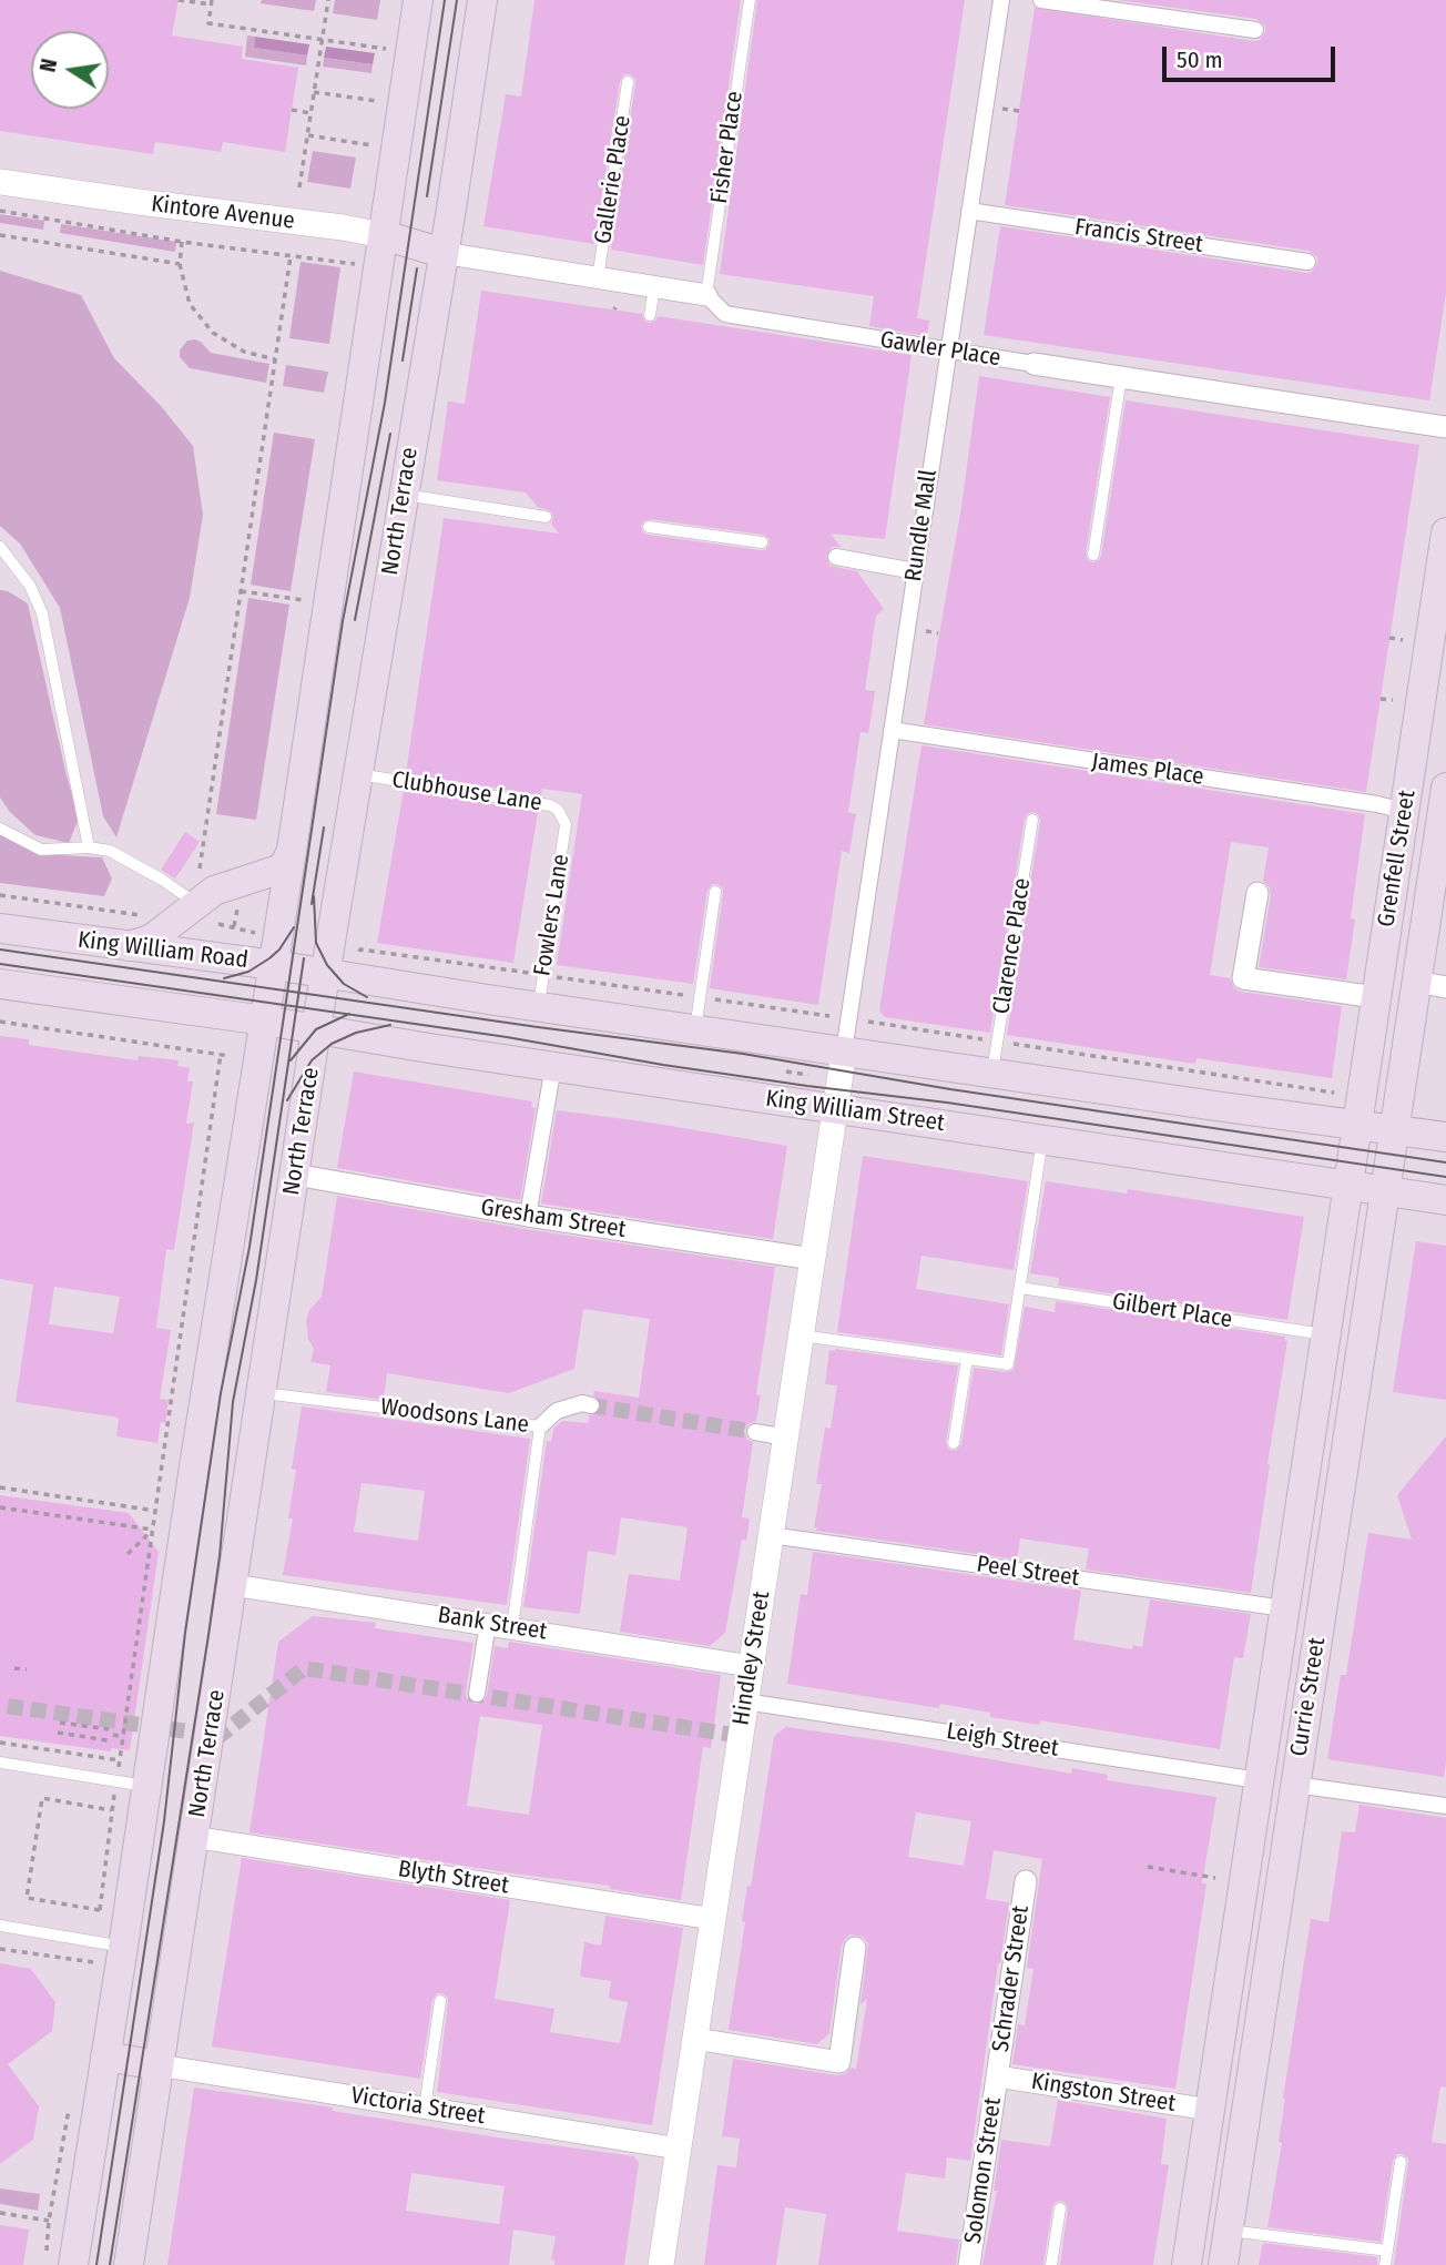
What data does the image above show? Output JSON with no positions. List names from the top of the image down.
{
  "streets": {
    "main road": [
      "Kintore Avenue",
      "North Terrace",
      "Grenfell Street",
      "King William Road",
      "King William Street",
      "Currie Street"
    ],
    "street": [
      "Francis Street",
      "Gawler Place",
      "Rundle Mall",
      "James Place",
      "Gresham Street",
      "Peel Street",
      "Bank Street",
      "Hindley Street",
      "Leigh Street",
      "Blyth Street",
      "Schrader Street",
      "Kingston Street",
      "Victoria Street",
      "Solomon Street"
    ],
    "lane": [
      "Fisher Place",
      "Gallerie Place",
      "Clubhouse Lane",
      "Fowlers Lane",
      "Clarence Place",
      "Gilbert Place",
      "Woodsons Lane"
    ]
  },
  "crossings": [
    ["Fisher Place", "Gawler Place"],
    ["Gallerie Place", "Gawler Place"],
    ["Kintore Avenue", "Gawler Place"],
    ["Kintore Avenue", "North Terrace"],
    ["Francis Street", "Rundle Mall"],
    ["Gawler Place", "North Terrace"],
    ["Gawler Place", "Rundle Mall"],
    ["North Terrace", "Clubhouse Lane"],
    ["North Terrace", "King William Road"],
    ["North Terrace", "King William Street"],
    ["North Terrace", "Gresham Street"],
    ["North Terrace", "Woodsons Lane"],
    ["North Terrace", "Bank Street"],
    ["North Terrace", "Blyth Street"],
    ["North Terrace", "Victoria Street"],
    ["Rundle Mall", "James Place"],
    ["Rundle Mall", "Hindley Street"],
    ["James Place", "Grenfell Street"],
    ["Clubhouse Lane", "Fowlers Lane"],
    ["Grenfell Street", "King William Street"],
    ["Grenfell Street", "Currie Street"],
    ["King William Street", "Hindley Street"],
    ["King William Street", "Currie Street"],
    ["Gresham Street", "Hindley Street"],
    ["Gilbert Place", "Currie Street"],
    ["Woodsons Lane", "Bank Street"],
    ["Peel Street", "Hindley Street"],
    ["Peel Street", "Currie Street"],
    ["Bank Street", "Hindley Street"],
    ["Hindley Street", "Leigh Street"],
    ["Hindley Street", "Blyth Street"],
    ["Hindley Street", "Victoria Street"],
    ["Currie Street", "Leigh Street"],
    ["Currie Street", "Kingston Street"],
    ["Schrader Street", "Kingston Street"],
    ["Schrader Street", "Solomon Street"],
    ["Kingston Street", "Solomon Street"]
  ],
  "scale_bar": "50 m",
  "north": "left"
}
